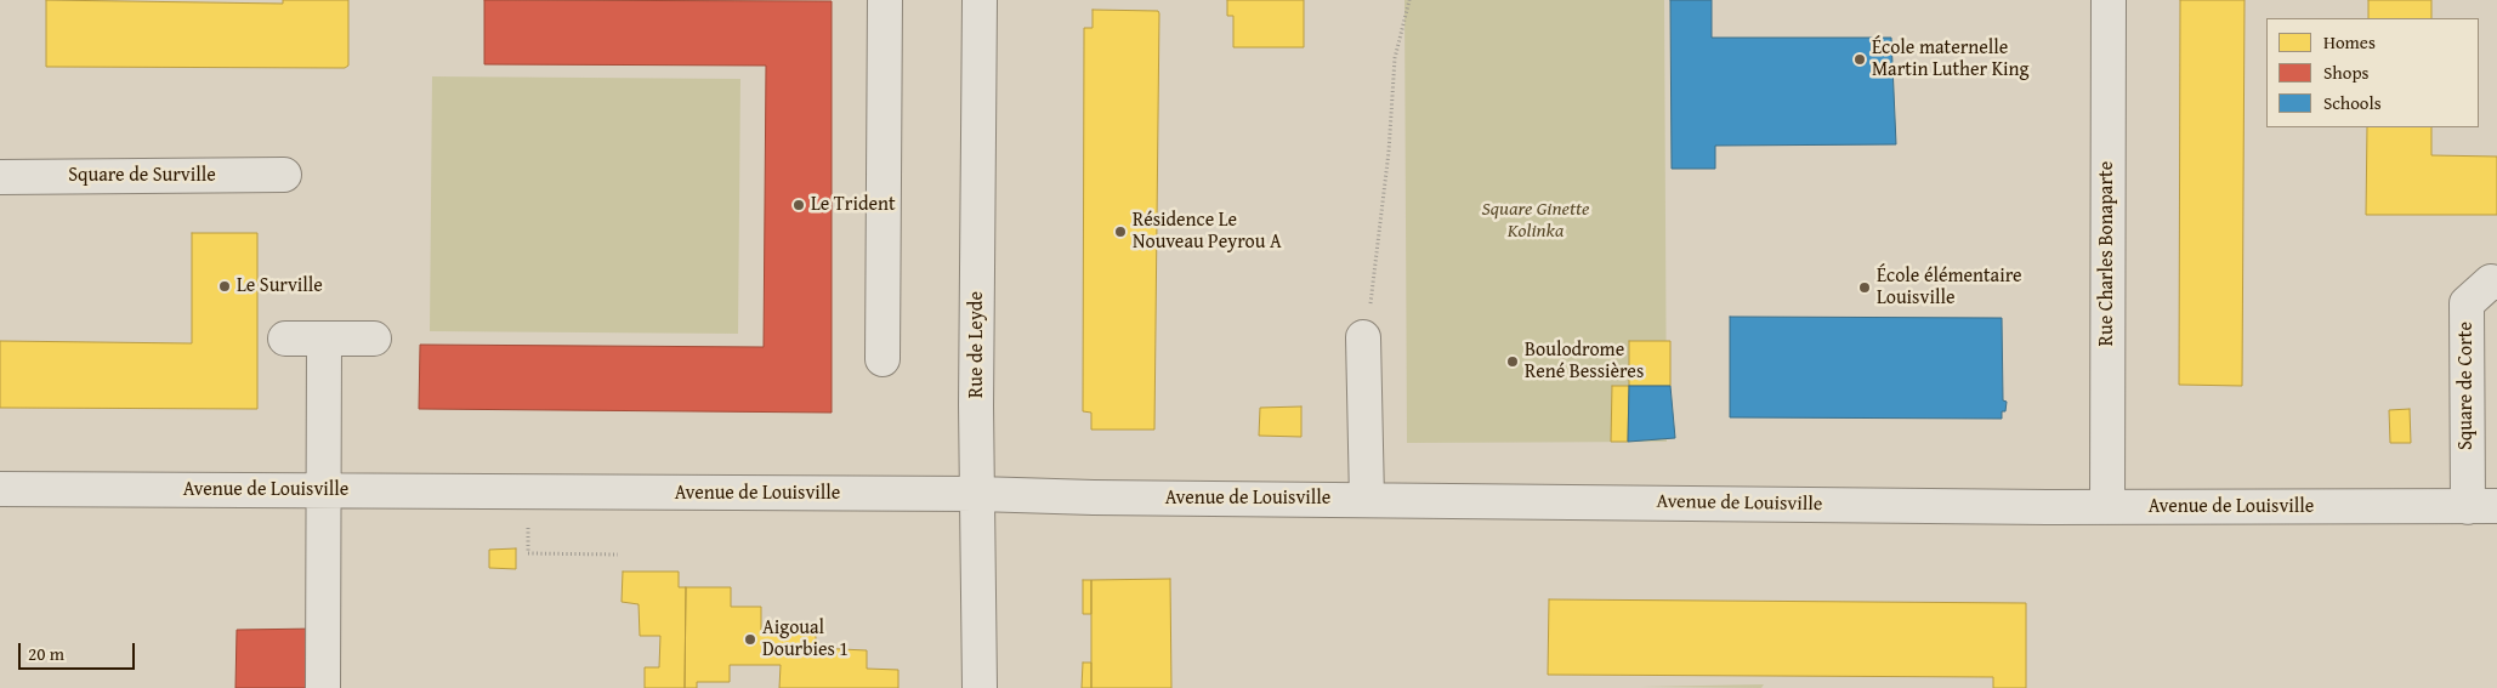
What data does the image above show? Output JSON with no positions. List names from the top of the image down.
{
  "streets": {
    "street": [
      "Square de Surville",
      "Rue Charles Bonaparte",
      "Rue de Leyde",
      "Square de Corte",
      "Avenue de Louisville"
    ]
  },
  "crossings": [
    ["Rue Charles Bonaparte", "Avenue de Louisville"],
    ["Rue de Leyde", "Avenue de Louisville"],
    ["Square de Corte", "Avenue de Louisville"]
  ],
  "parks": ["Square Ginette Kolinka"],
  "places": [
    "École maternelle Martin Luther King",
    "Le Trident",
    "Résidence Le Nouveau Peyrou A",
    "Le Surville",
    "École élémentaire Louisville",
    "Boulodrome René Bessières",
    "Aigoual Dourbies 1"
  ],
  "legend": ["Homes", "Shops", "Schools"],
  "scale_bar": "20 m"
}
